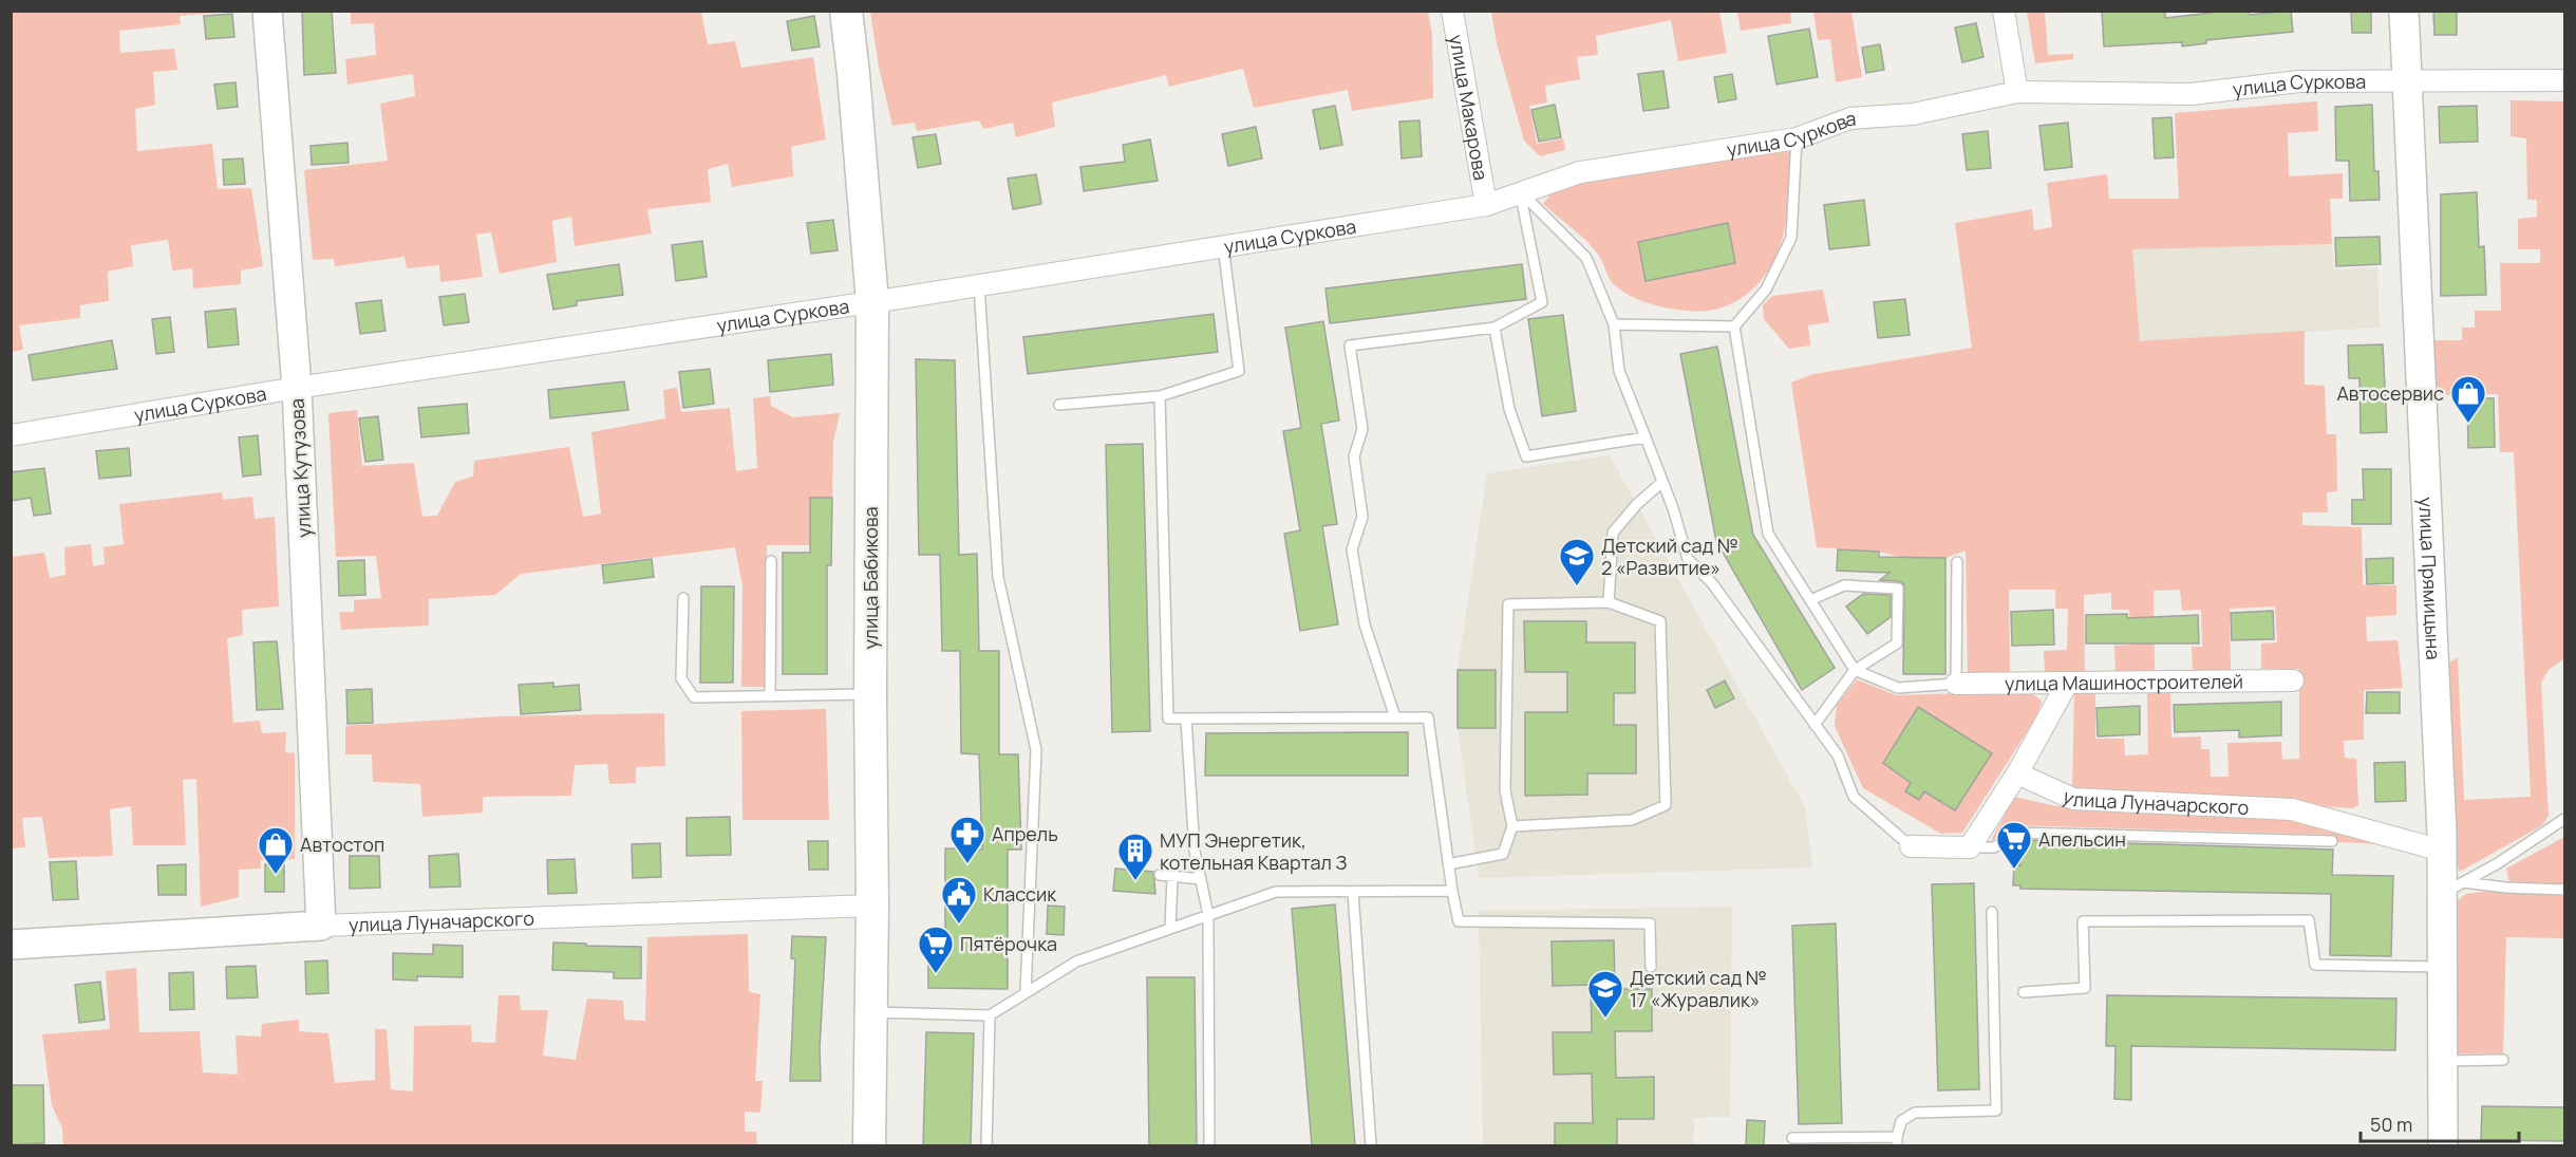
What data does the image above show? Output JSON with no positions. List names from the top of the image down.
{
  "streets": {
    "main road": ["улица Бабикова"],
    "street": [
      "улица Суркова",
      "улица Макарова",
      "улица Кутузова",
      "улица Прямицына",
      "улица Машиностроителей",
      "улица Луначарского"
    ]
  },
  "crossings": [
    ["улица Суркова", "улица Макарова"],
    ["улица Суркова", "улица Кутузова"],
    ["улица Суркова", "улица Бабикова"],
    ["улица Суркова", "улица Прямицына"],
    ["улица Кутузова", "улица Луначарского"],
    ["улица Бабикова", "улица Луначарского"],
    ["улица Прямицына", "улица Луначарского"]
  ],
  "places": {
    "shop": ["Автосервис", "Автостоп"],
    "school or university": ["Детский сад № 2 «Развитие»", "Детский сад № 17 «Журавлик»"],
    "pharmacy": ["Апрель"],
    "supermarket": ["Апельсин", "Пятёрочка"],
    "building": ["МУП Энергетик, котельная Квартал З"],
    "public building": ["Классик"]
  },
  "scale_bar": "50 m"
}
